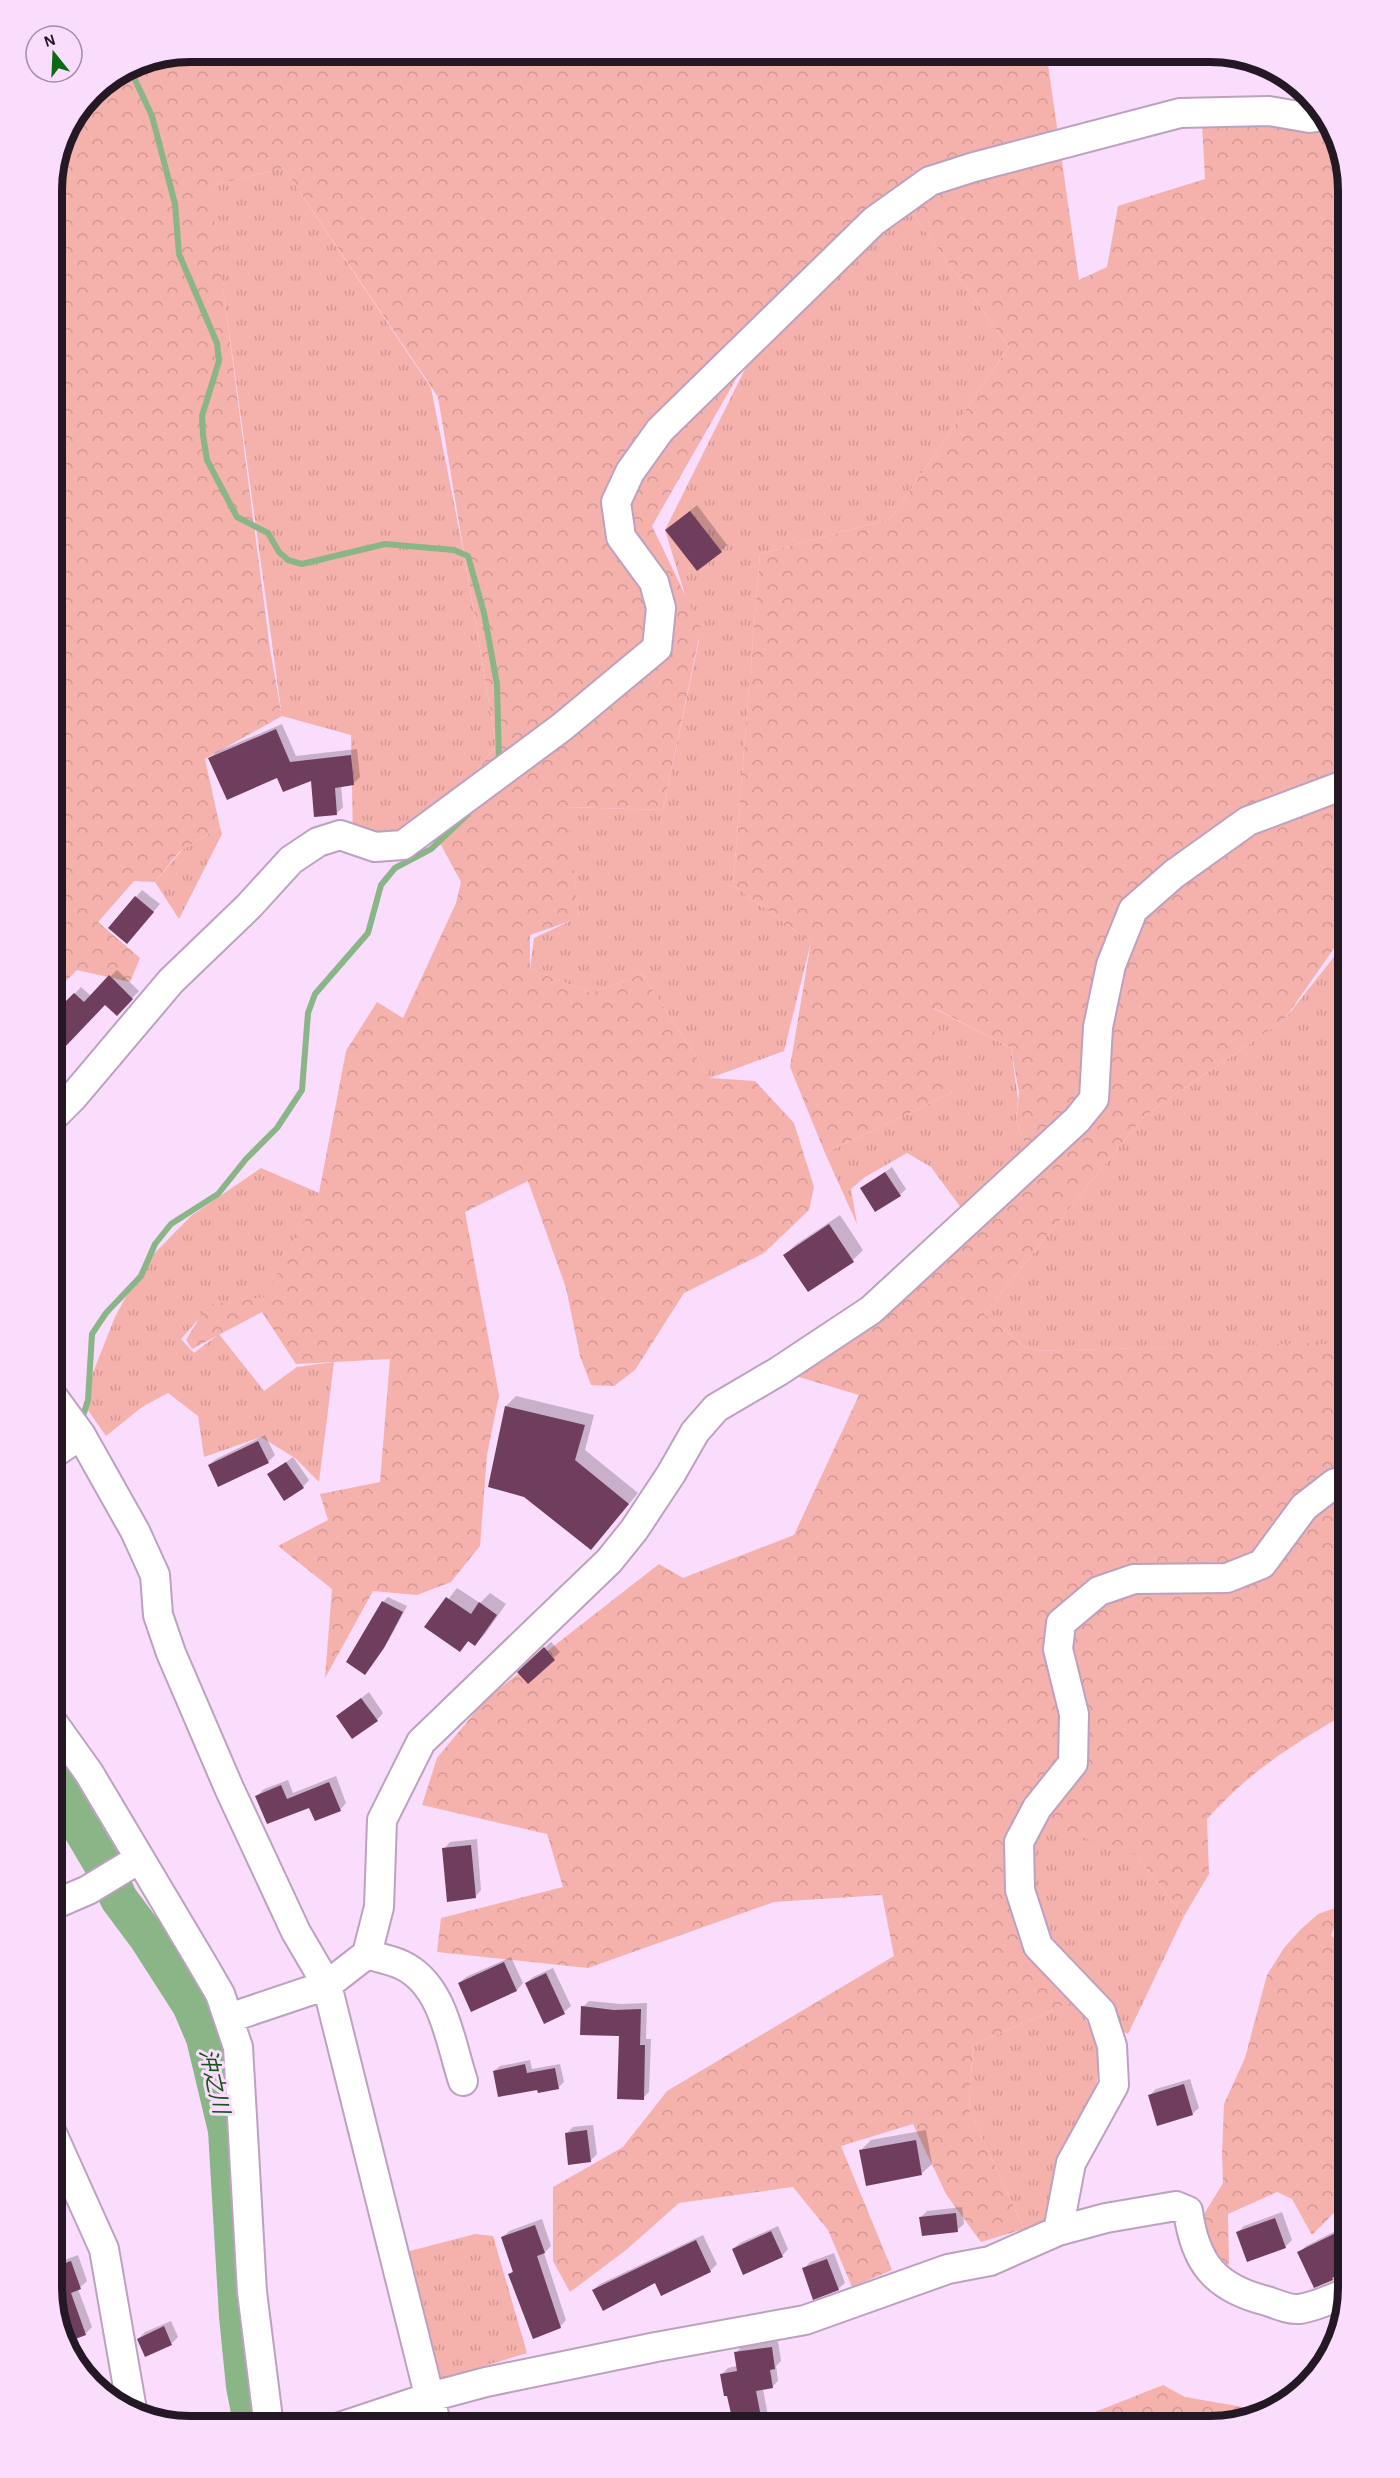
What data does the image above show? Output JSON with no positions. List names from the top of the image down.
{
  "water": ["沖之川"],
  "north": "top"
}
